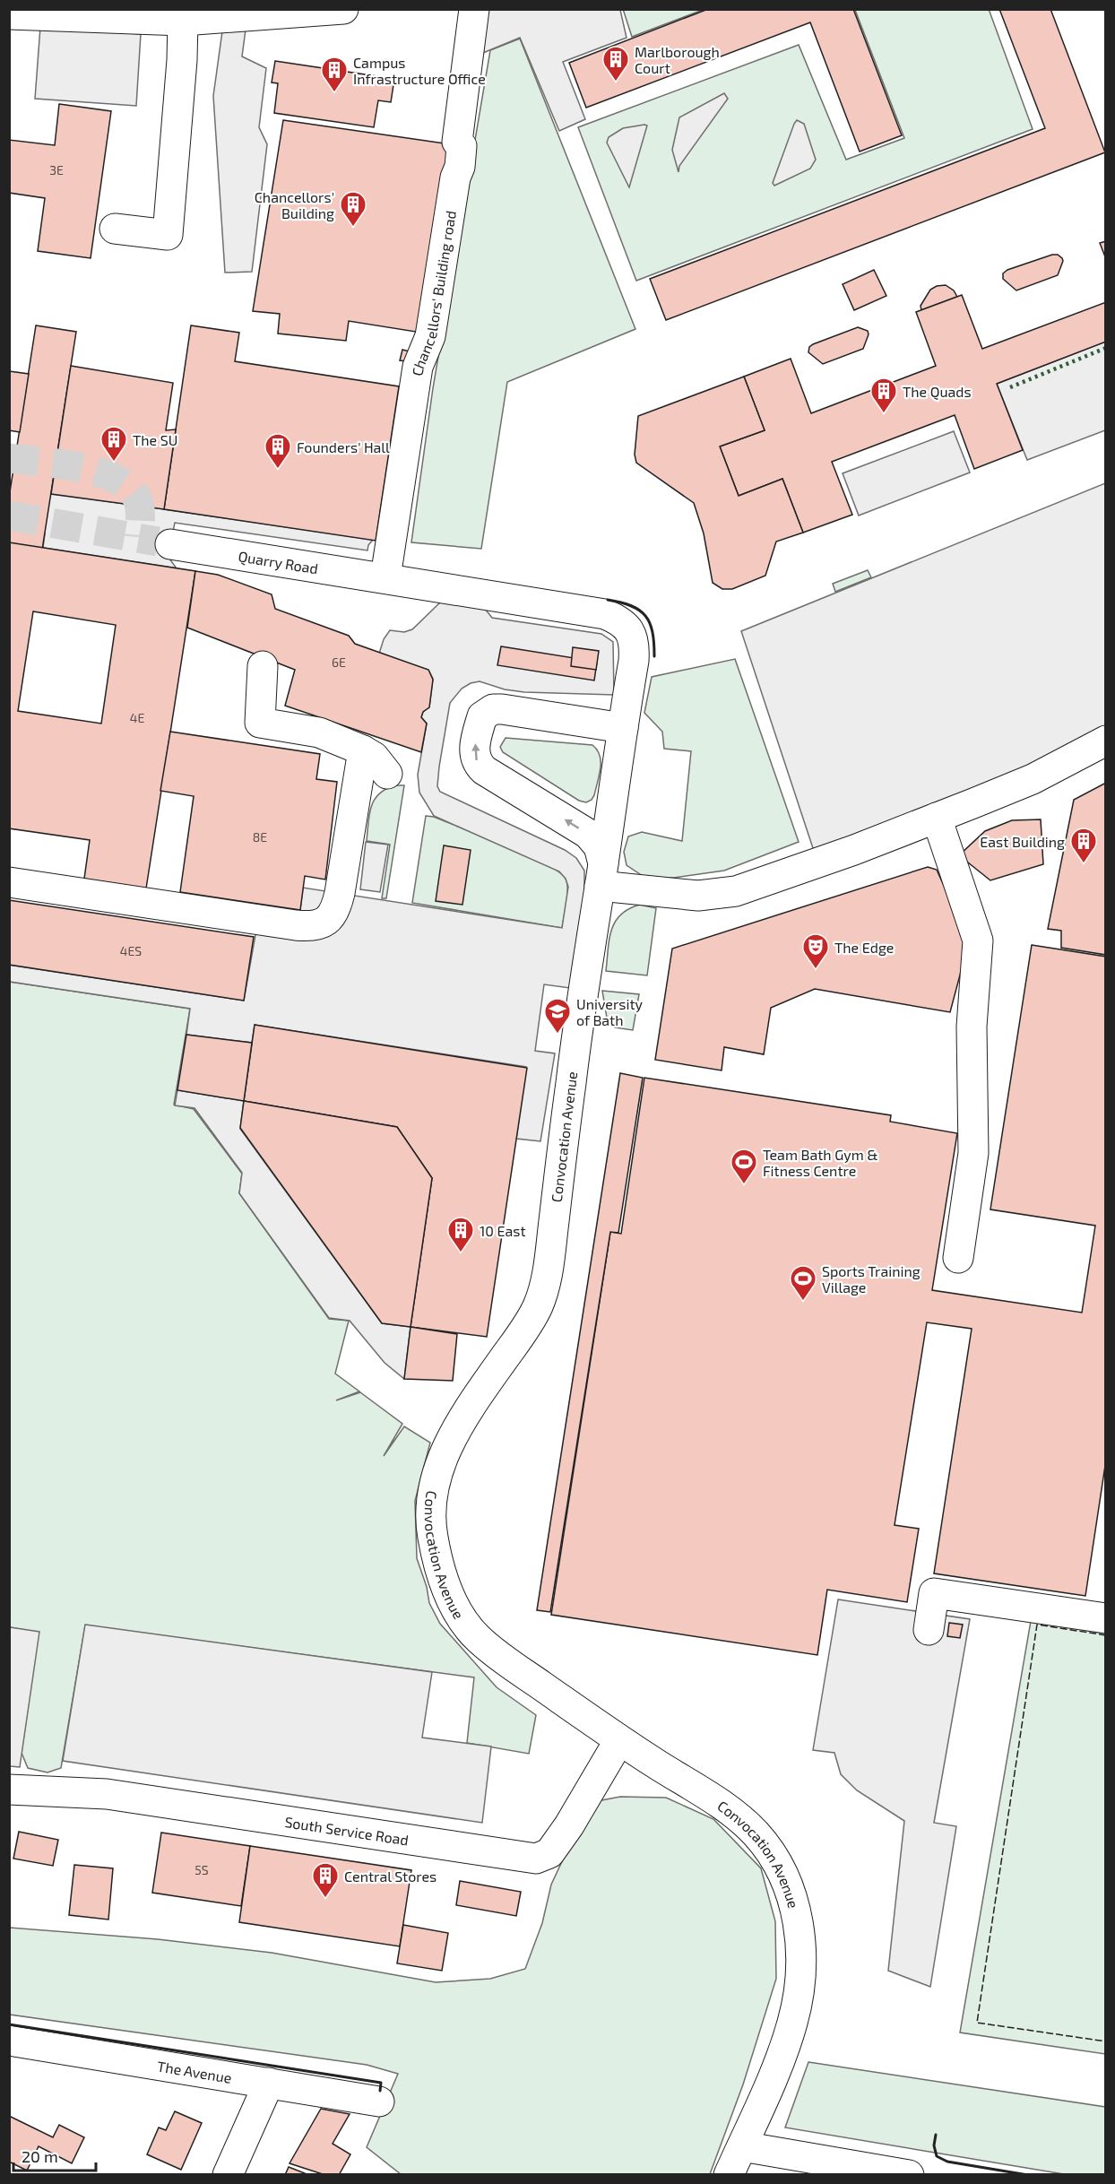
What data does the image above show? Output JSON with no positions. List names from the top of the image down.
{
  "streets": {
    "street": [
      "Chancellors' Building road",
      "Quarry Road",
      "Convocation Avenue",
      "South Service Road",
      "The Avenue"
    ]
  },
  "crossings": [
    ["Chancellors' Building road", "Quarry Road"],
    ["Quarry Road", "Convocation Avenue"],
    ["Convocation Avenue", "South Service Road"]
  ],
  "places": {
    "building": [
      "Marlborough Court",
      "Campus Infrastructure Office",
      "Chancellors' Building",
      "The Quads",
      "The SU",
      "Founders' Hall",
      "East Building",
      "10 East",
      "Central Stores"
    ],
    "theatre": ["The Edge"],
    "school or university": ["University of Bath"],
    "sports": ["Team Bath Gym & Fitness Centre", "Sports Training Village"]
  },
  "house_numbers": [
    "3E",
    "6E",
    "4E",
    "8E",
    "4ES",
    "5S"
  ],
  "scale_bar": "20 m"
}
